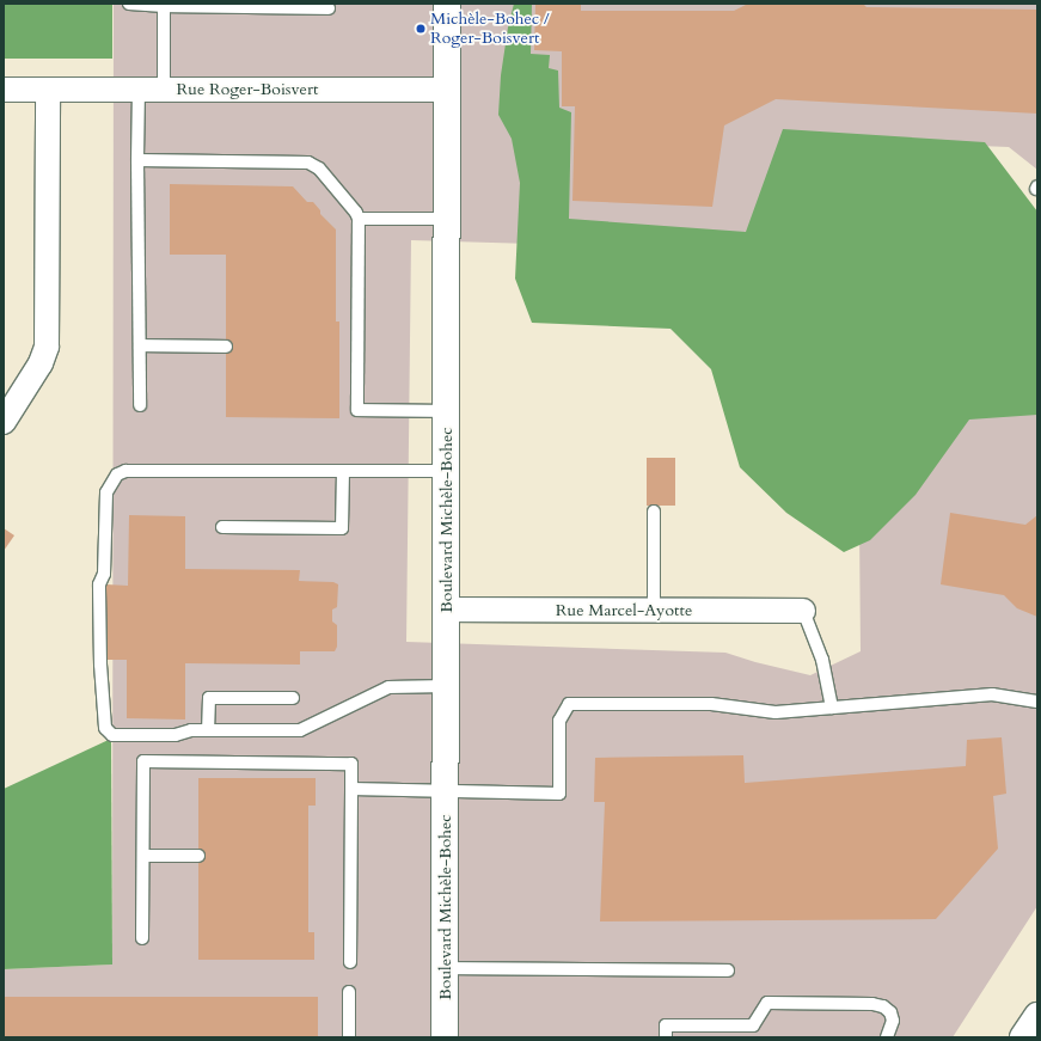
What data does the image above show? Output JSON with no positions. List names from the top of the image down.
{
  "streets": {
    "main road": ["Boulevard Michèle-Bohec"],
    "street": ["Rue Roger-Boisvert", "Rue Marcel-Ayotte"]
  },
  "crossings": [
    ["Rue Roger-Boisvert", "Boulevard Michèle-Bohec"],
    ["Boulevard Michèle-Bohec", "Rue Marcel-Ayotte"]
  ],
  "places": ["Michèle-Bohec / Roger-Boisvert"]
}
